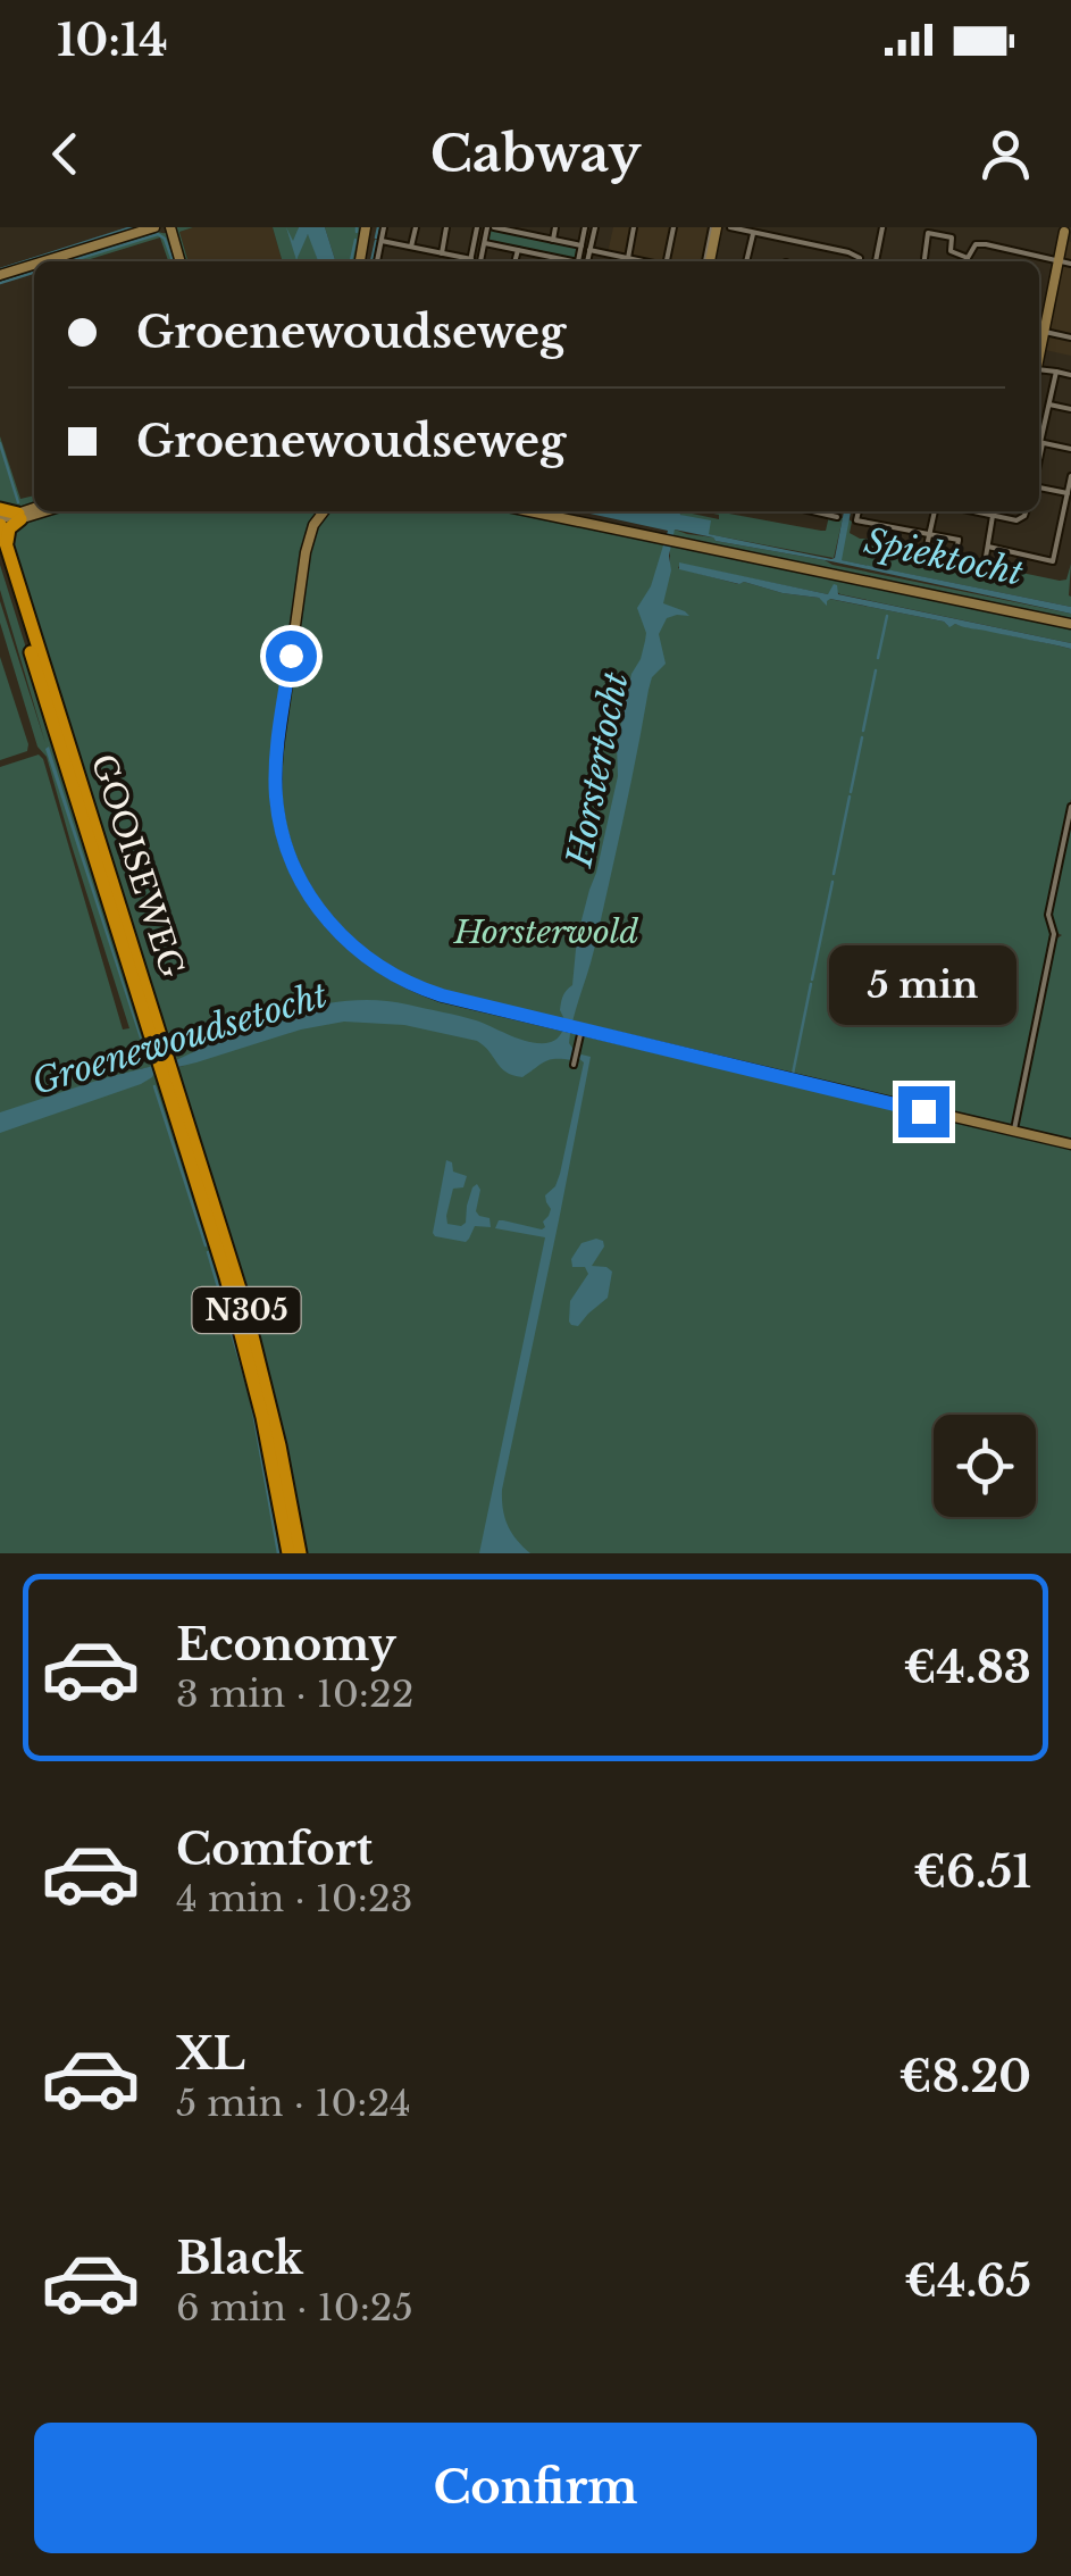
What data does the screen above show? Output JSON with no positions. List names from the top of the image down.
{
  "streets": {
    "highway": ["GOOISEWEG", "N305"]
  },
  "water": ["Spiektocht", "Horstertocht", "Groenewoudsetocht"],
  "parks": ["Horsterwold"],
  "page": {
    "status": "10:14",
    "header": "Cabway",
    "banner": ["Groenewoudseweg", "Groenewoudseweg"],
    "bubble": "5 min",
    "list": [
      {
        "name": "Economy",
        "note": "3 min · 10:22",
        "value": "€4.83"
      },
      {
        "name": "Comfort",
        "note": "4 min · 10:23",
        "value": "€6.51"
      },
      {
        "name": "XL",
        "note": "5 min · 10:24",
        "value": "€8.20"
      },
      {
        "name": "Black",
        "note": "6 min · 10:25",
        "value": "€4.65"
      }
    ],
    "buttons": "Confirm"
  }
}
